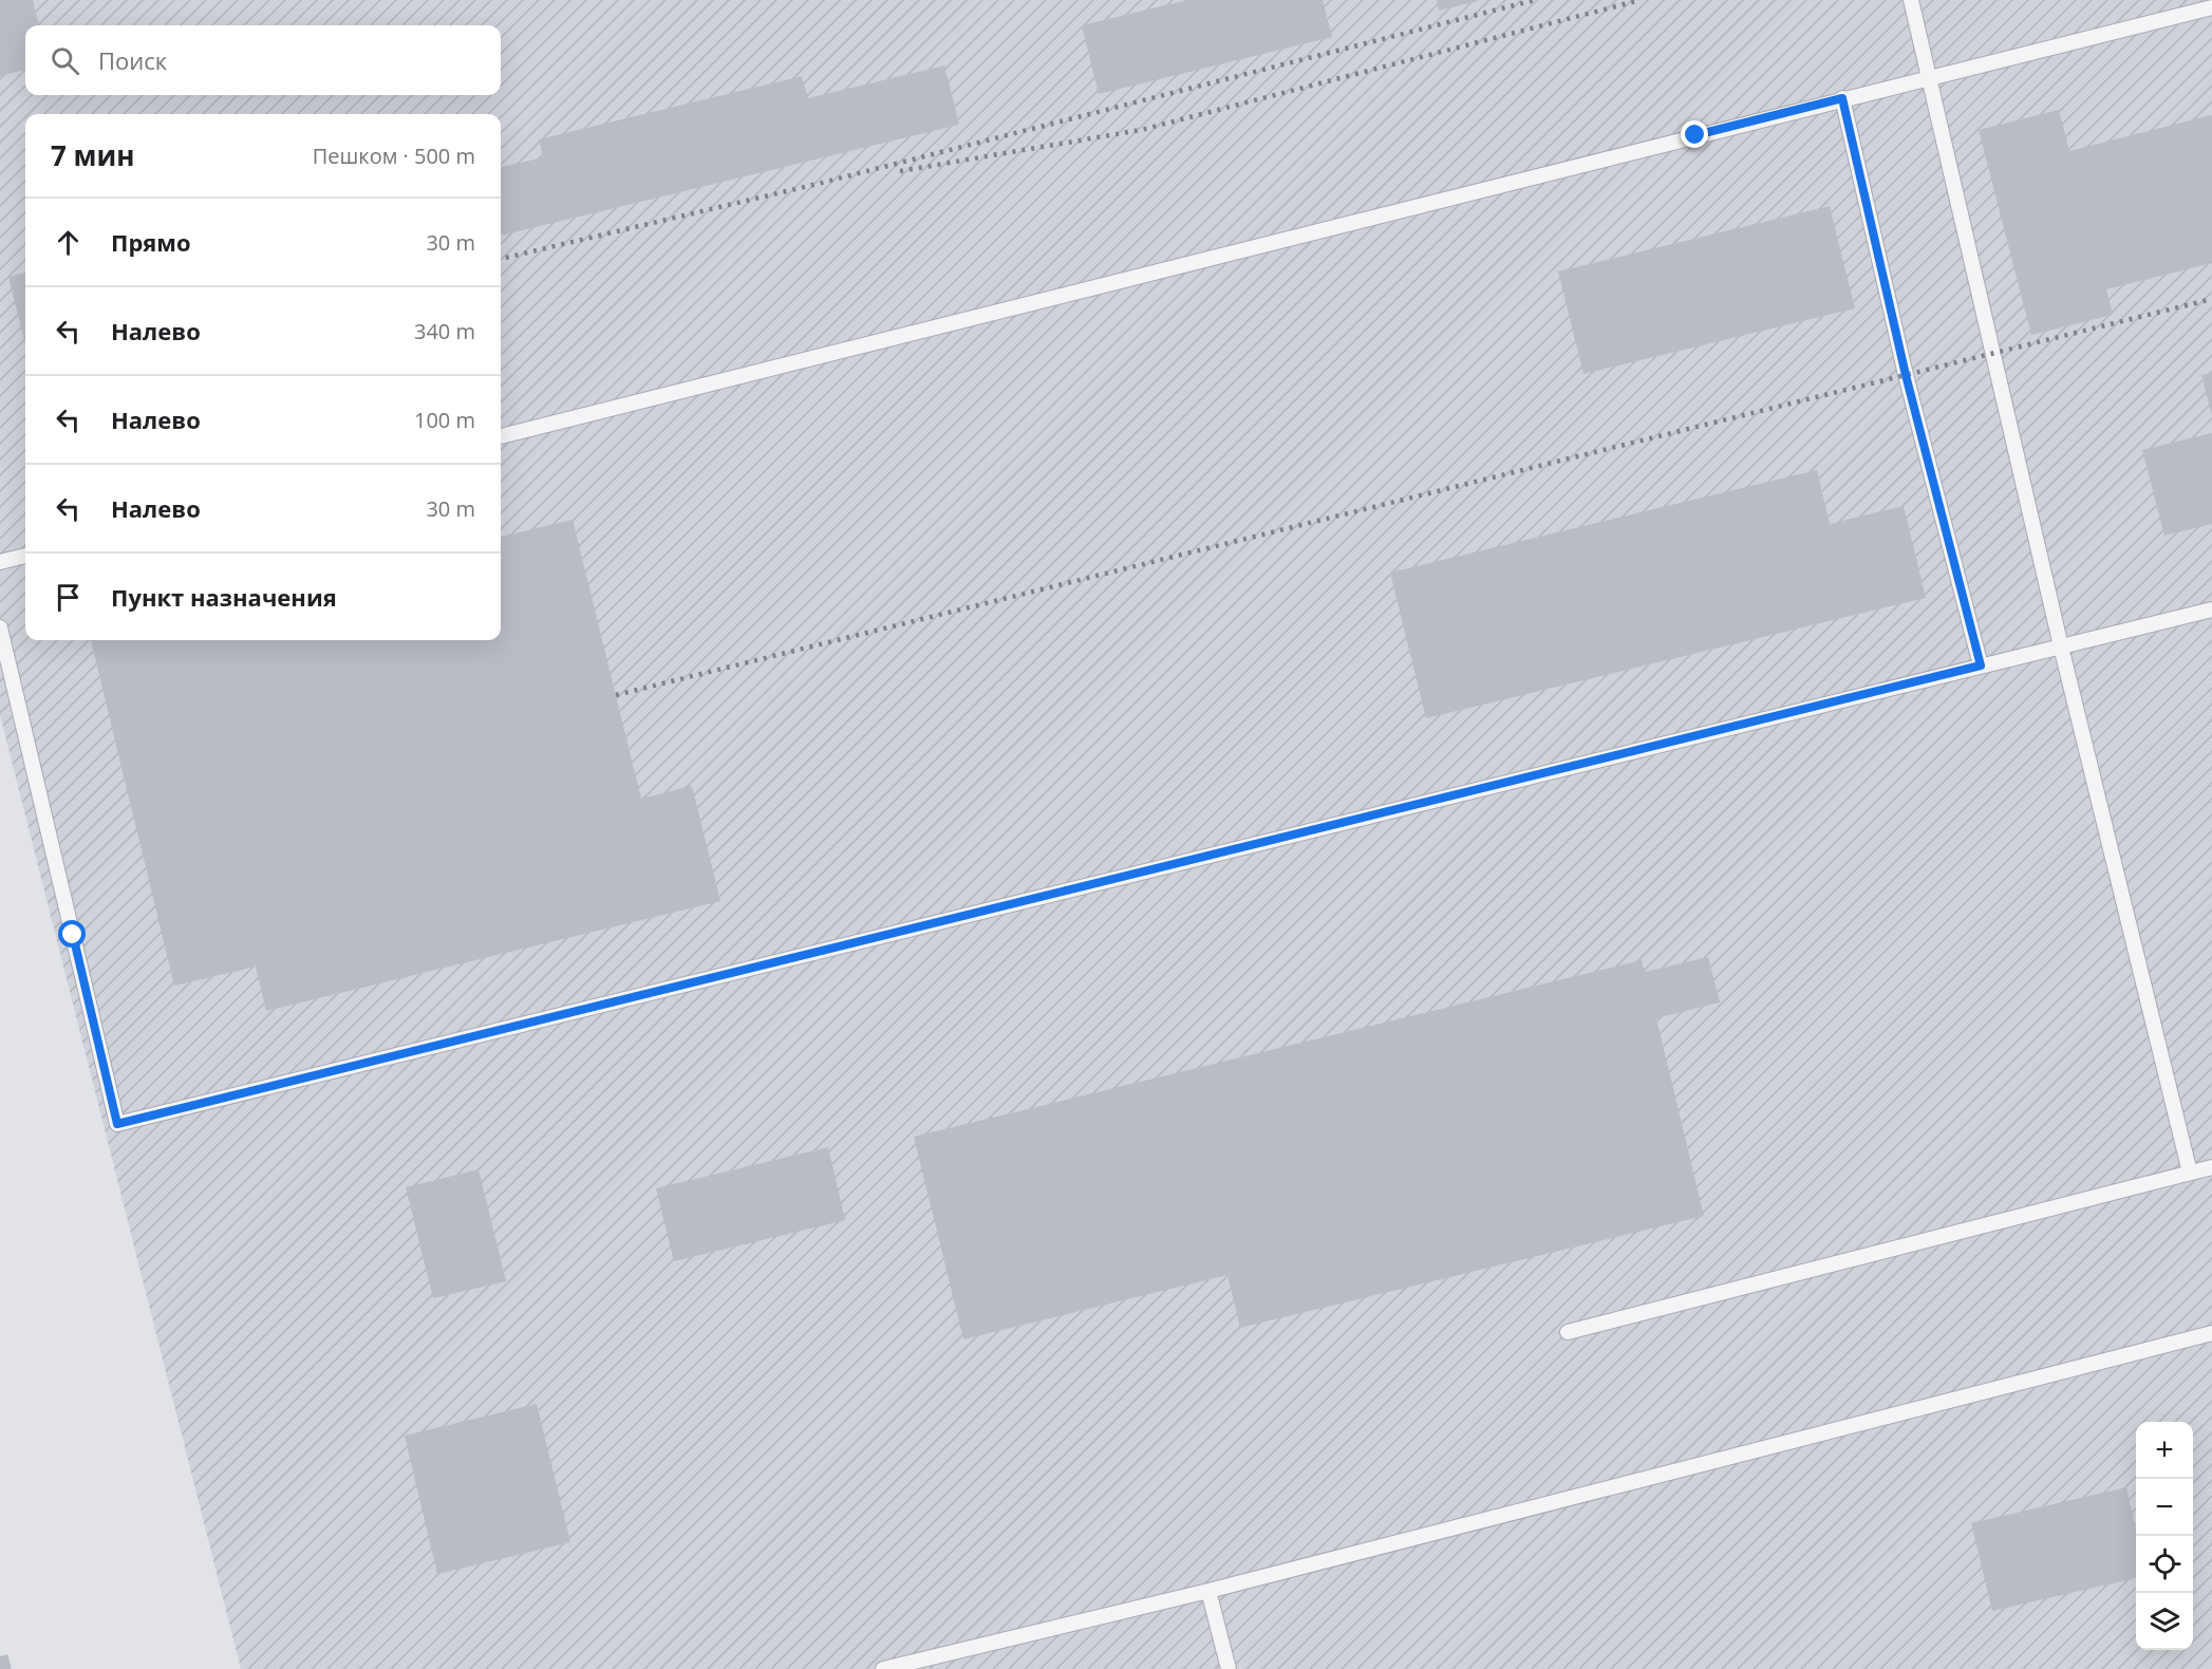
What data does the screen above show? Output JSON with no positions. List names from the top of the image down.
{
  "page": {
    "search": "Поиск",
    "heading": ["7 мин", "Пешком · 500 m"],
    "list": [
      ["Прямо", "30 m"],
      ["Налево", "340 m"],
      ["Налево", "100 m"],
      ["Налево", "30 m"],
      "Пункт назначения"
    ],
    "map_buttons": ["+", "−"]
  }
}
